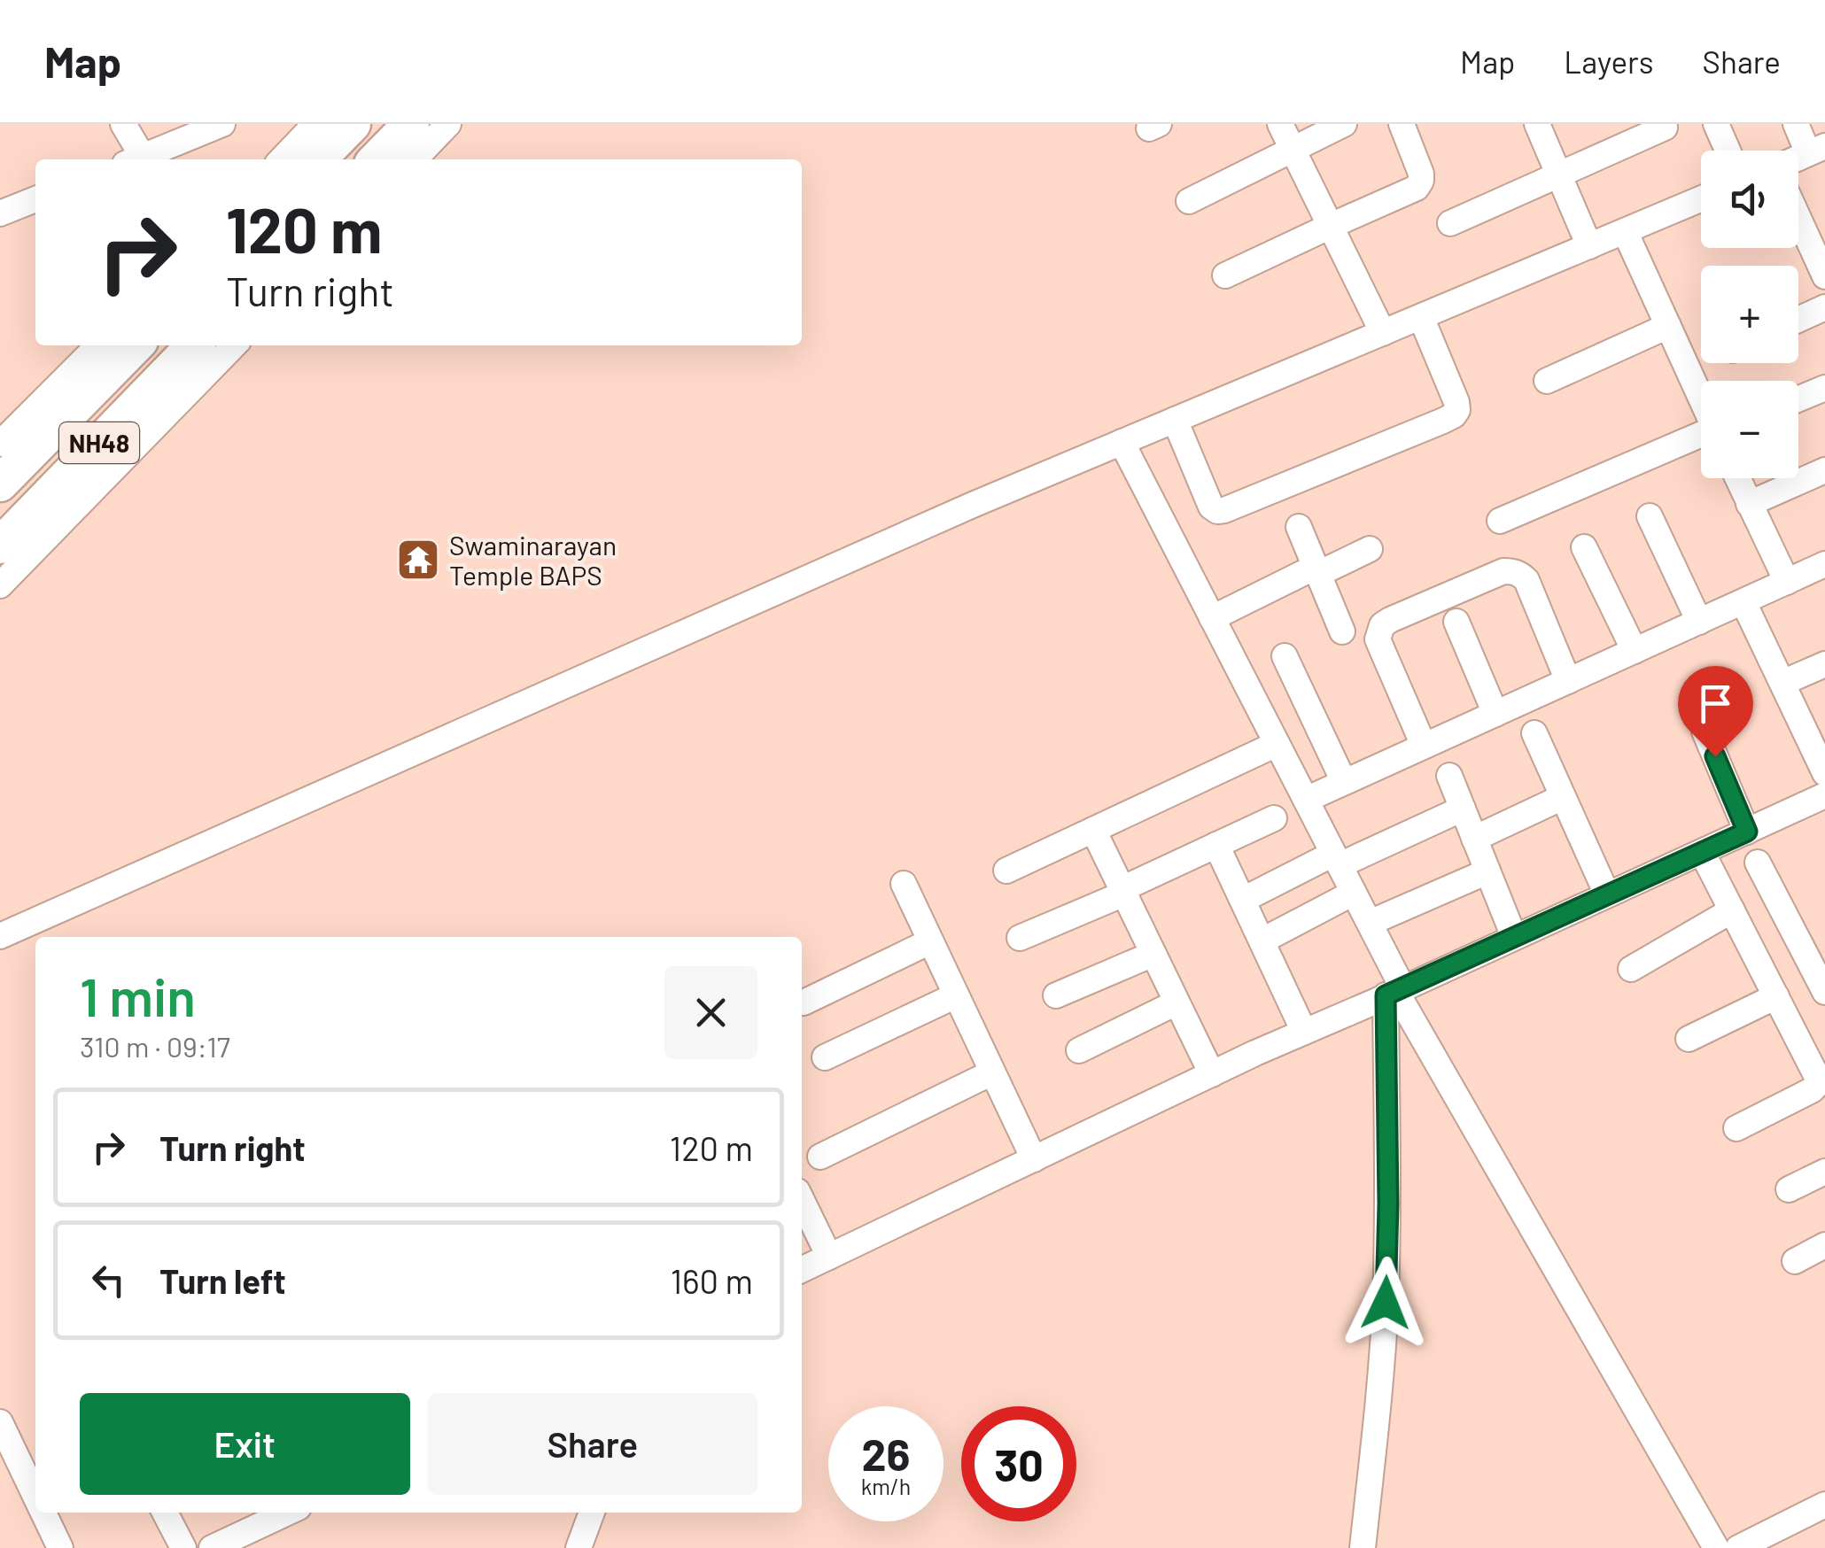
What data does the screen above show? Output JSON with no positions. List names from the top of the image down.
{
  "streets": {
    "highway": ["NH48"]
  },
  "places": {
    "temple": ["Swaminarayan Temple BAPS"]
  },
  "page": {
    "header": "Map",
    "nav": ["Map", "Layers", "Share"],
    "map_buttons": ["+", "−"],
    "turn": ["120 m", "Turn right"],
    "heading": ["1 min", "310 m · 09:17"],
    "list": [
      {
        "name": "Turn right",
        "value": "120 m"
      },
      {
        "name": "Turn left",
        "value": "160 m"
      }
    ],
    "buttons": ["Exit", "Share"],
    "speed": "26 km/h",
    "limit": "30"
  }
}
